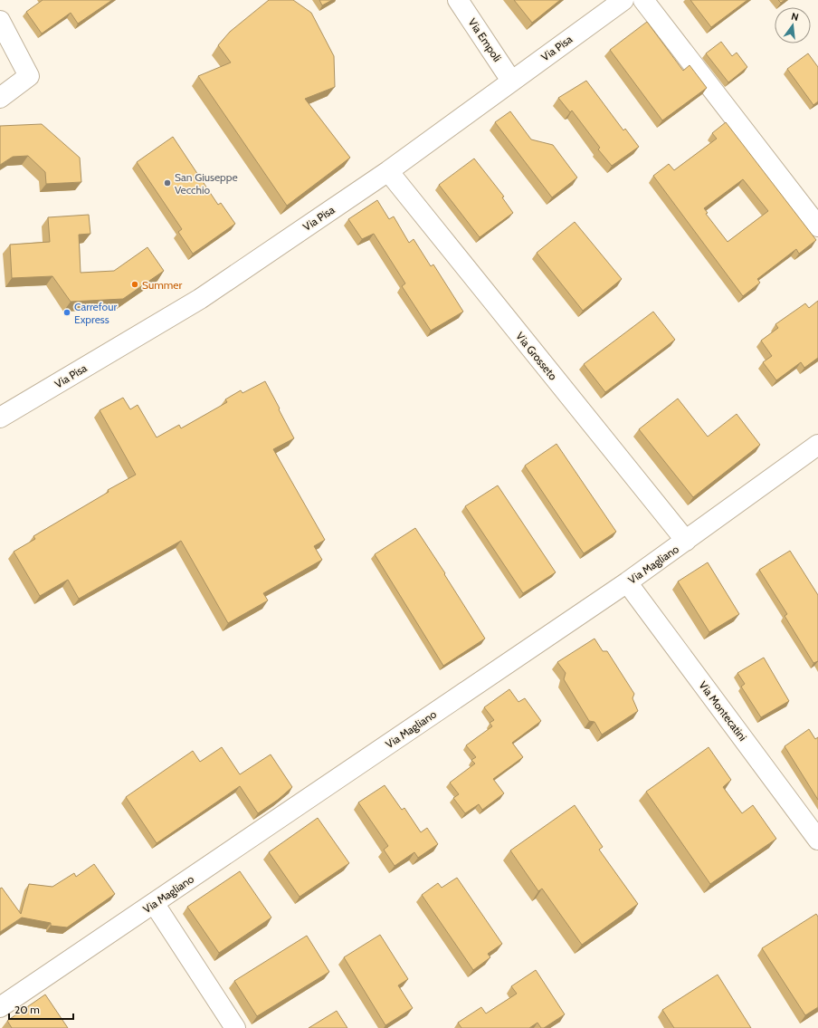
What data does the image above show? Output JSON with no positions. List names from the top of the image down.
{
  "streets": {
    "street": [
      "Via Empoli",
      "Via Pisa",
      "Via Grosseto",
      "Via Magliano",
      "Via Montecatini"
    ]
  },
  "crossings": [
    ["Via Empoli", "Via Pisa"],
    ["Via Pisa", "Via Grosseto"],
    ["Via Grosseto", "Via Magliano"],
    ["Via Magliano", "Via Montecatini"]
  ],
  "places": ["San Giuseppe Vecchio", "Summer", "Carrefour Express"],
  "scale_bar": "20 m",
  "north": "top"
}
